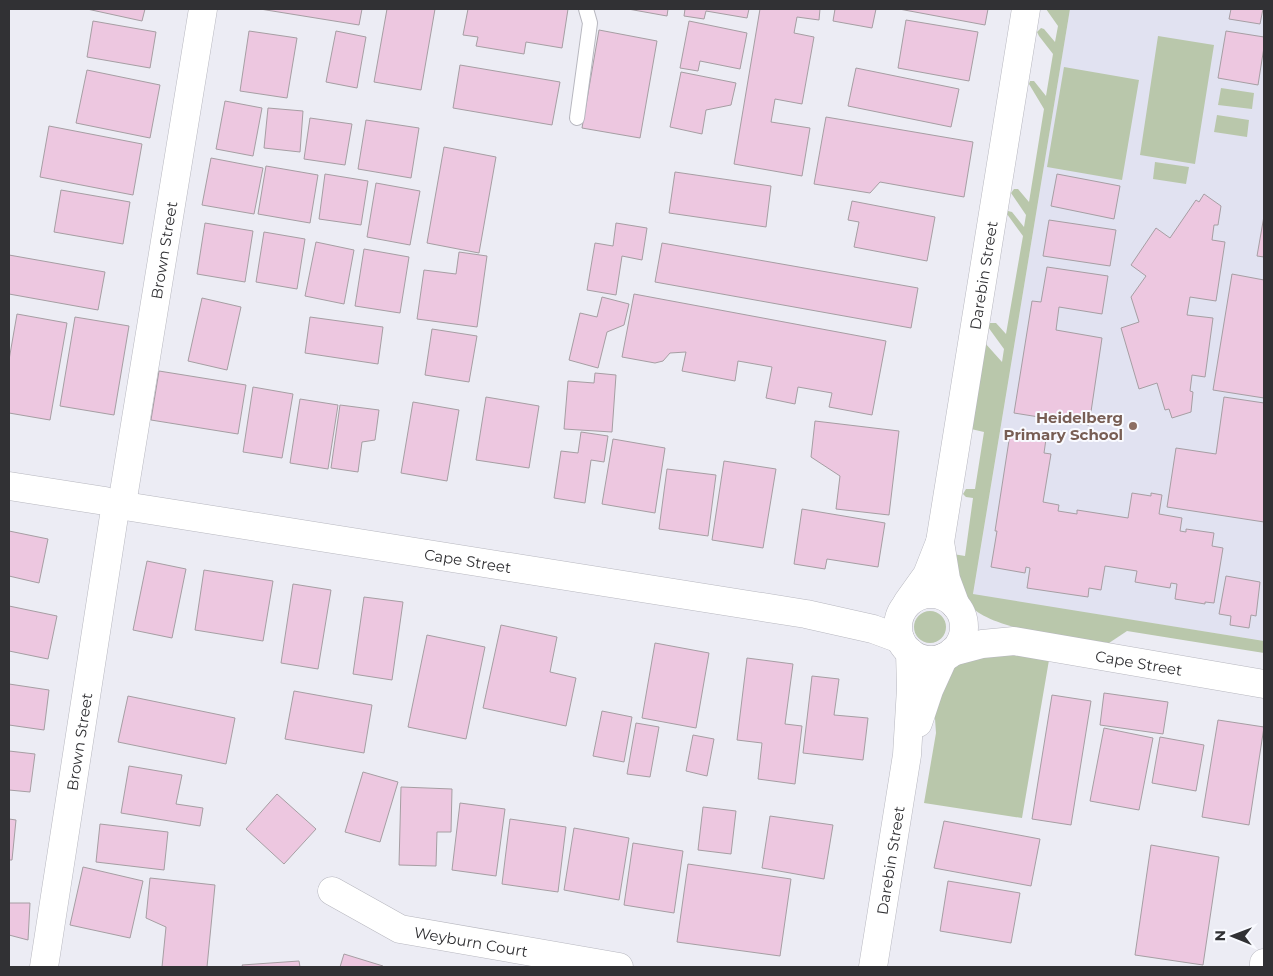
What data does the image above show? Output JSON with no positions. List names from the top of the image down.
{
  "streets": {
    "street": [
      "Brown Street",
      "Darebin Street",
      "Cape Street",
      "Weyburn Court"
    ]
  },
  "crossings": [
    ["Brown Street", "Cape Street"],
    ["Darebin Street", "Cape Street"]
  ],
  "places": ["Heidelberg Primary School"],
  "north": "left"
}
